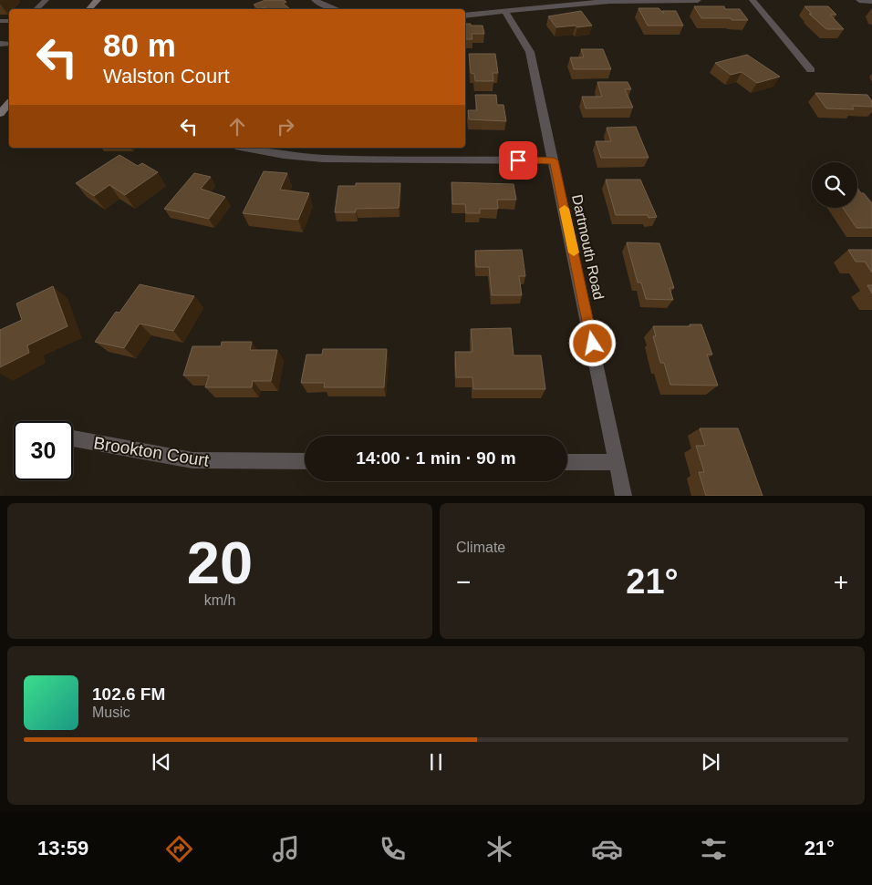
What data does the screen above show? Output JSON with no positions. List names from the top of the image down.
{
  "streets": {
    "street": ["Dartmouth Road", "Brookton Court"]
  },
  "page": {
    "turn": ["80 m", "Walston Court"],
    "limit": "30",
    "trip": "14:00 · 1 min · 90 m",
    "tile": [
      ["20", "km/h"],
      "Climate"
    ],
    "heat": ["−", "21°", "+"],
    "song": ["102.6 FM", "Music"],
    "tabs": ["13:59", "21°"]
  }
}
